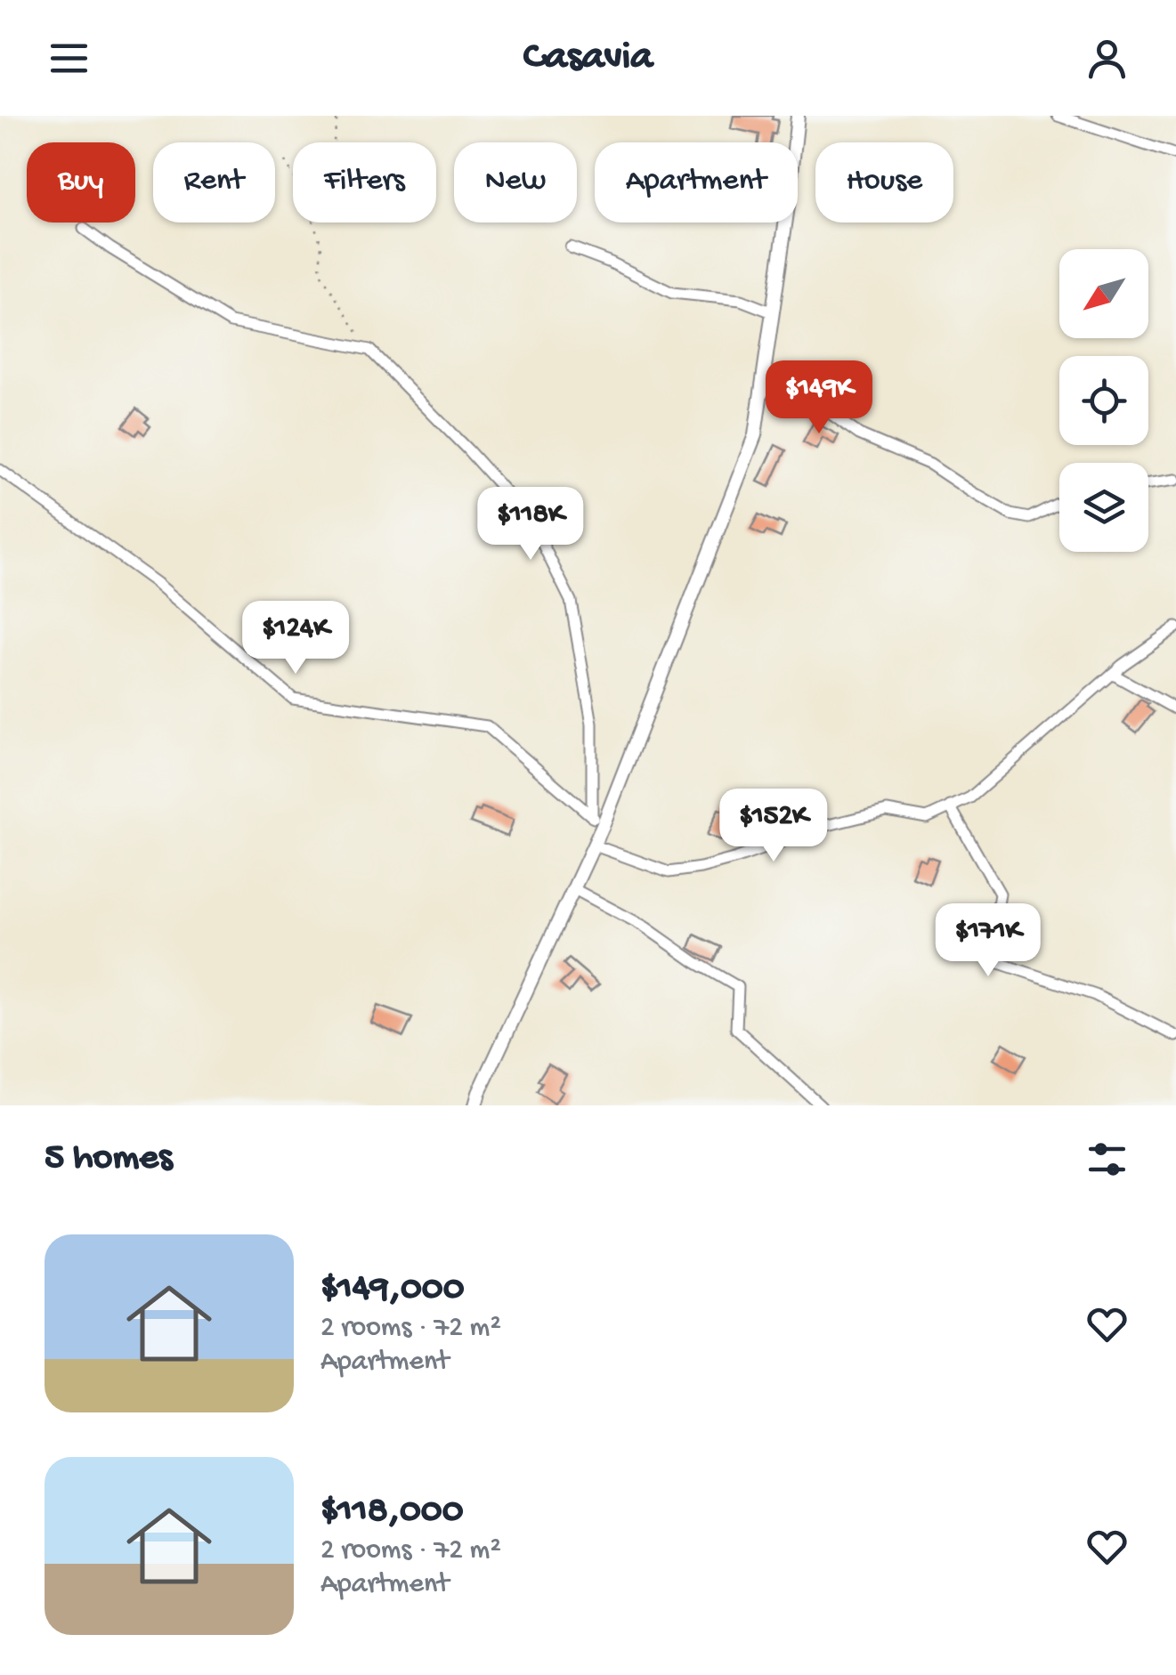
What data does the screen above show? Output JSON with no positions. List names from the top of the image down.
{
  "north": "bottom left",
  "page": {
    "header": "Casavia",
    "chip": [
      "Buy",
      "Rent",
      "Filters",
      "New",
      "Apartment",
      "House"
    ],
    "price": [
      "$149K",
      "$118K",
      "$124K",
      "$152K",
      "$171K"
    ],
    "heading": "5 homes",
    "list": [
      {
        "name": "$149,000",
        "note": "2 rooms · 72 m² · Apartment"
      },
      {
        "name": "$118,000",
        "note": "2 rooms · 72 m² · Apartment"
      }
    ]
  }
}
